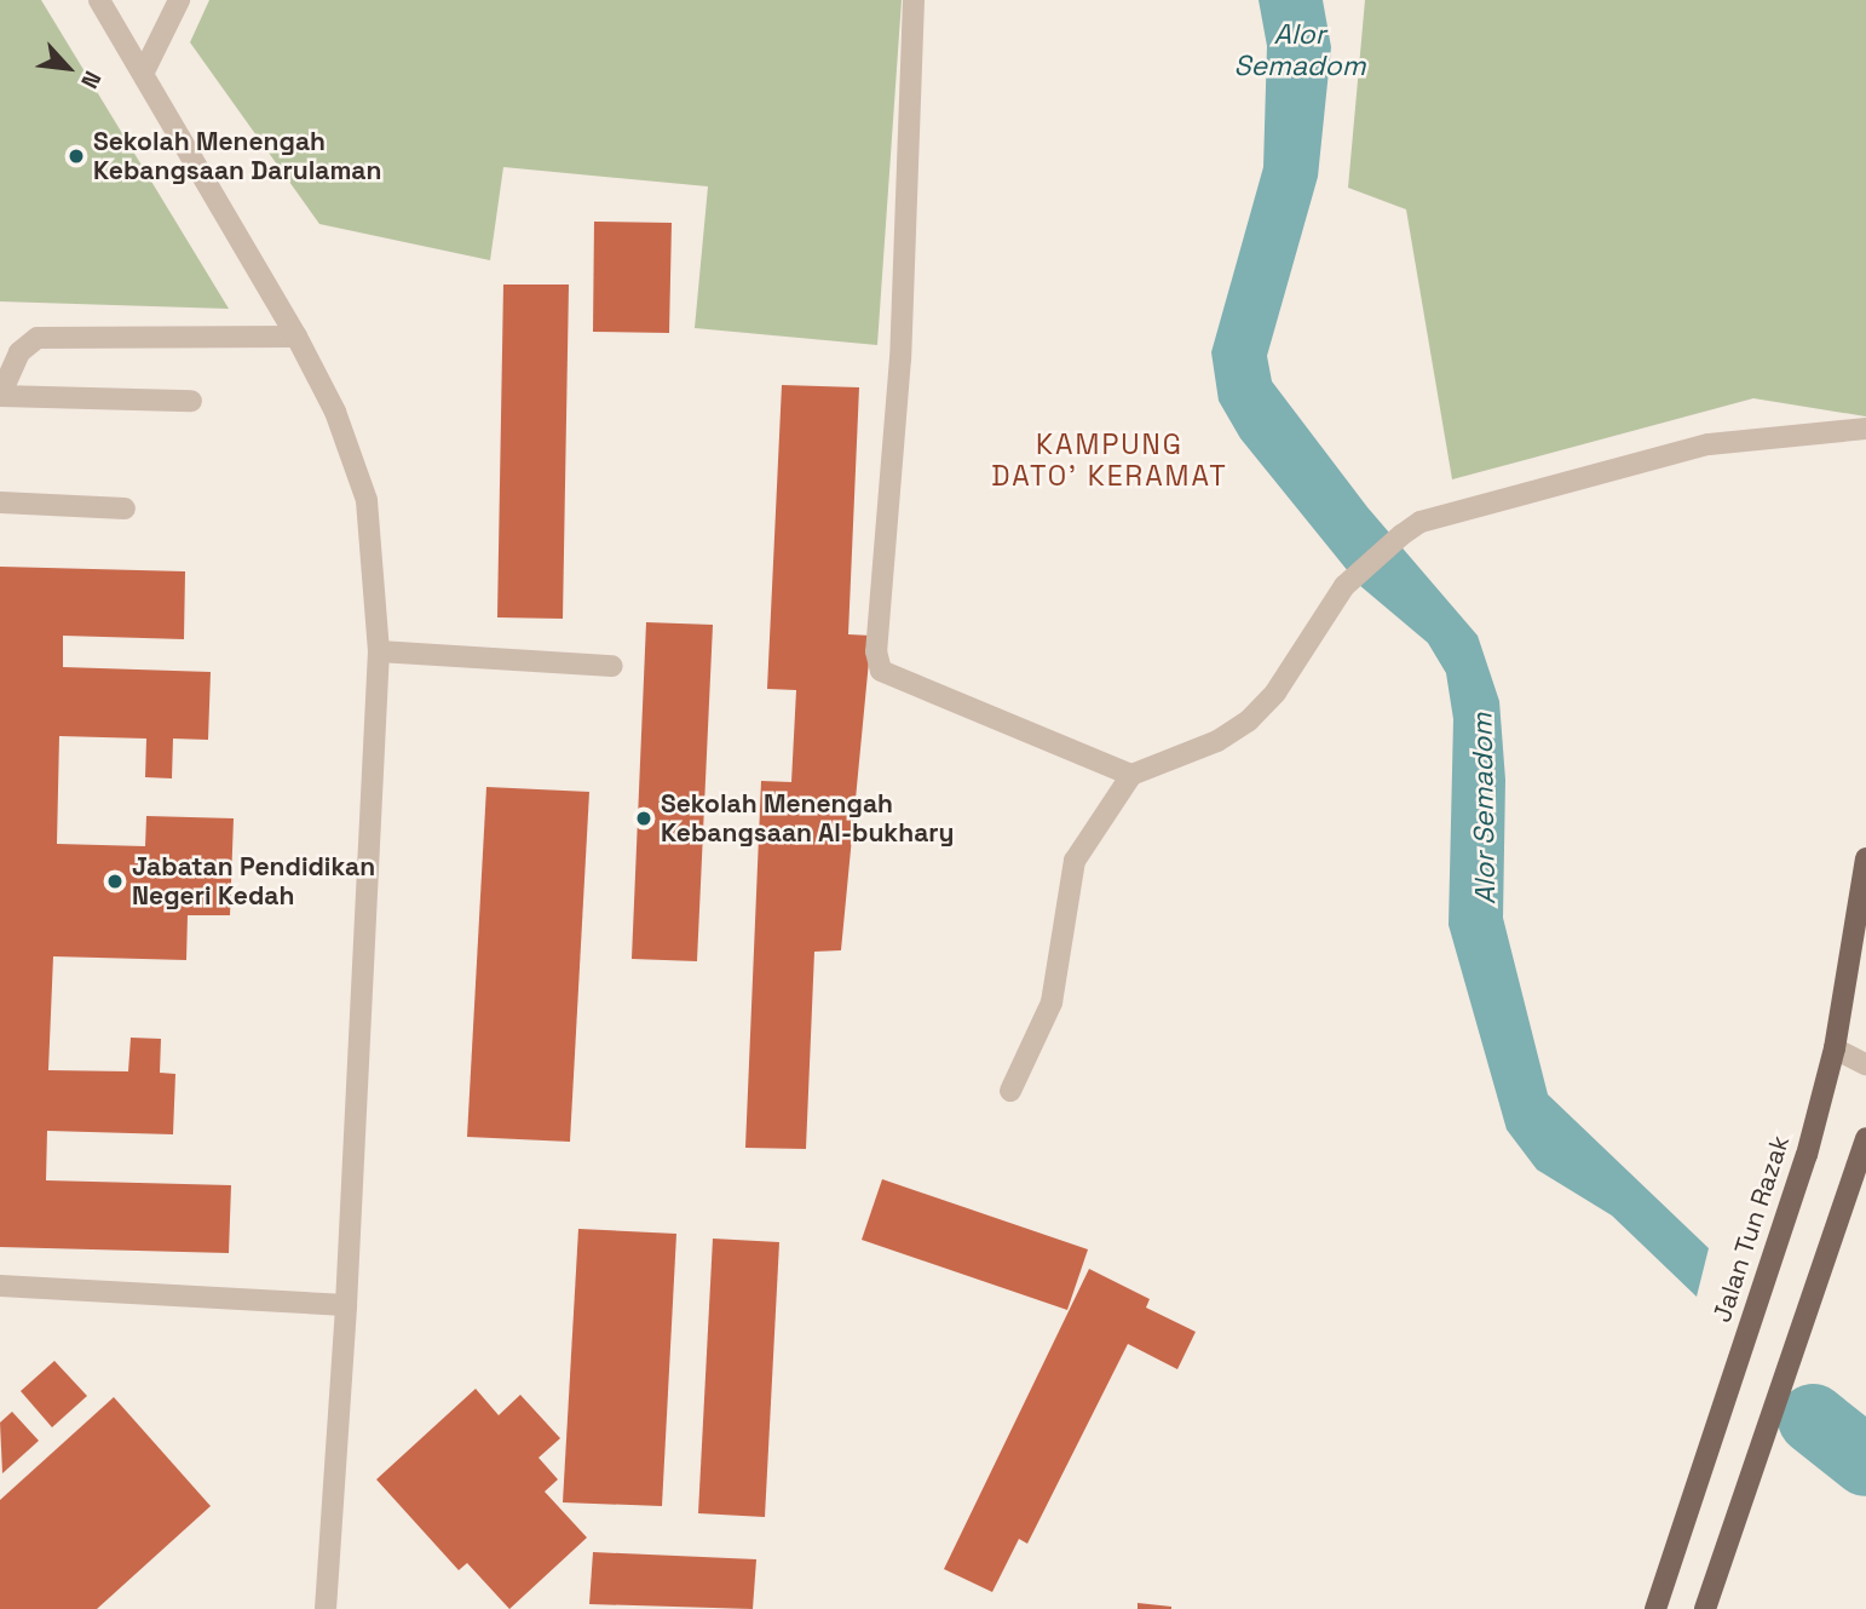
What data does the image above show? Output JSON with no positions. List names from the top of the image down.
{
  "streets": {
    "main road": ["Jalan Tun Razak"]
  },
  "districts": ["KAMPUNG DATO' KERAMAT"],
  "water": ["Alor Semadom"],
  "places": ["Sekolah Menengah Kebangsaan Darulaman", "Sekolah Menengah Kebangsaan Al-bukhary", "Jabatan Pendidikan Negeri Kedah"],
  "north": "bottom right"
}
